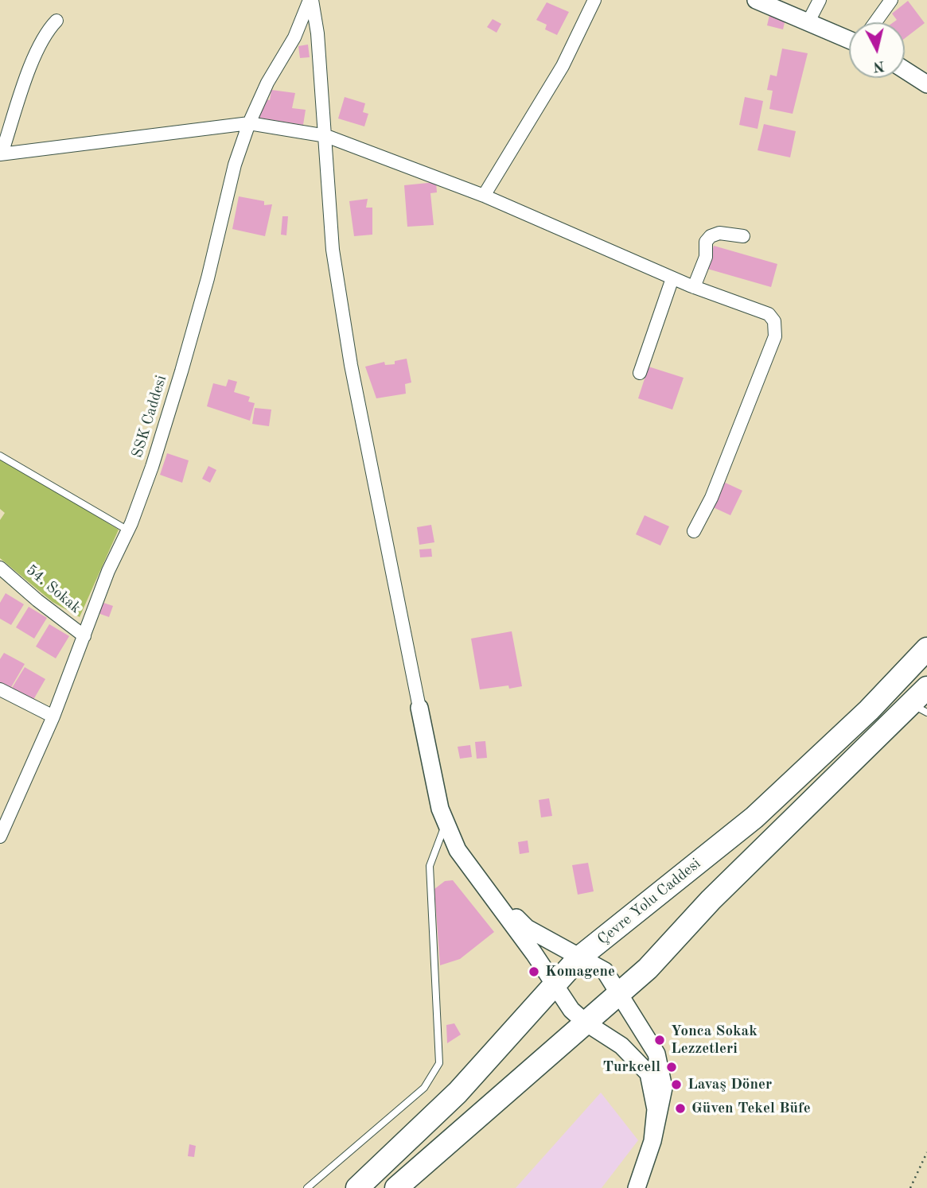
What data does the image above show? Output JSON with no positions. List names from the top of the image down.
{
  "streets": {
    "highway": ["Çevre Yolu Caddesi"],
    "street": ["SSK Caddesi", "54. Sokak"]
  },
  "crossings": [
    ["SSK Caddesi", "54. Sokak"]
  ],
  "places": [
    "Komagene",
    "Yonca Sokak Lezzetleri",
    "Turkcell",
    "Lavaş Döner",
    "Güven Tekel Büfe"
  ],
  "north": "bottom"
}
